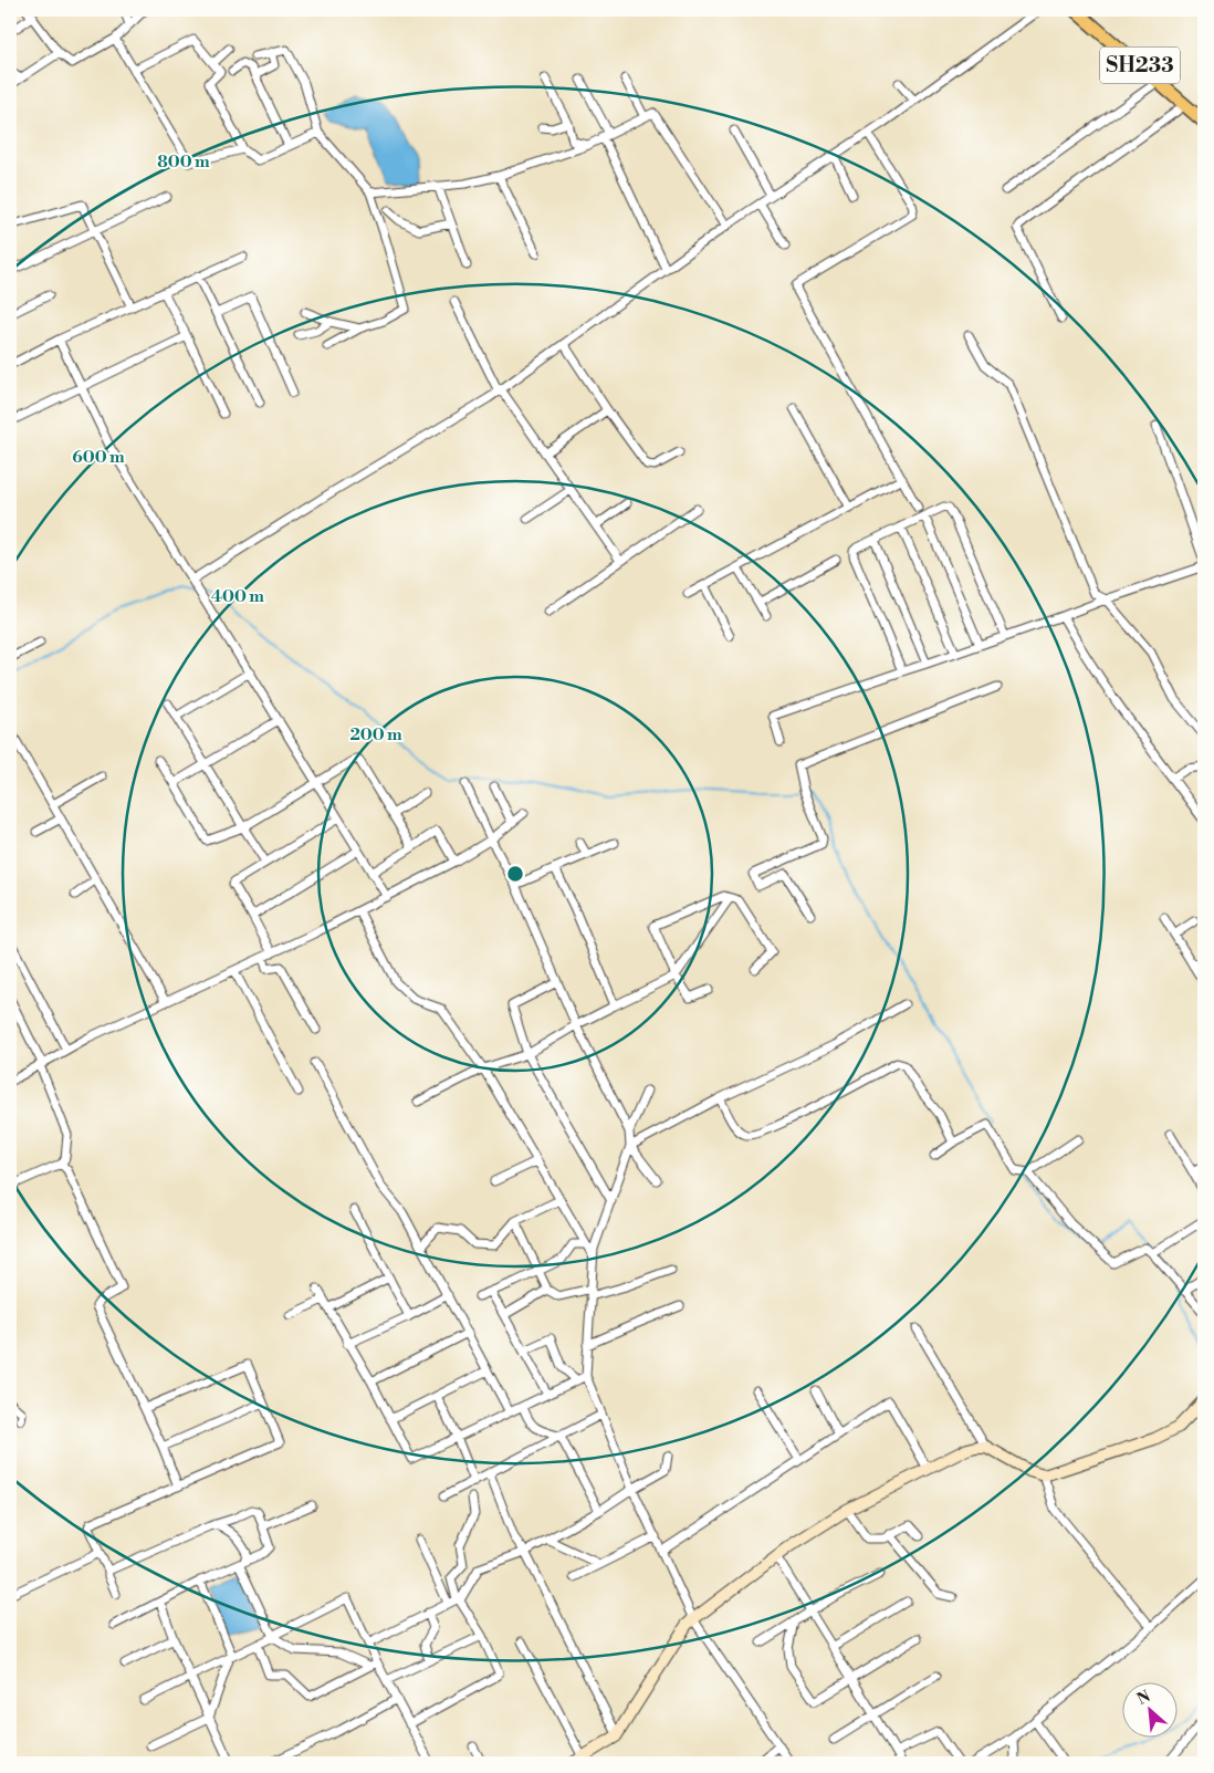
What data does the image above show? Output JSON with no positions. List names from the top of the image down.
{
  "streets": {
    "main road": ["SH233"]
  },
  "north": "top left",
  "rings": [
    "800 m",
    "600 m",
    "400 m",
    "200 m"
  ]
}
